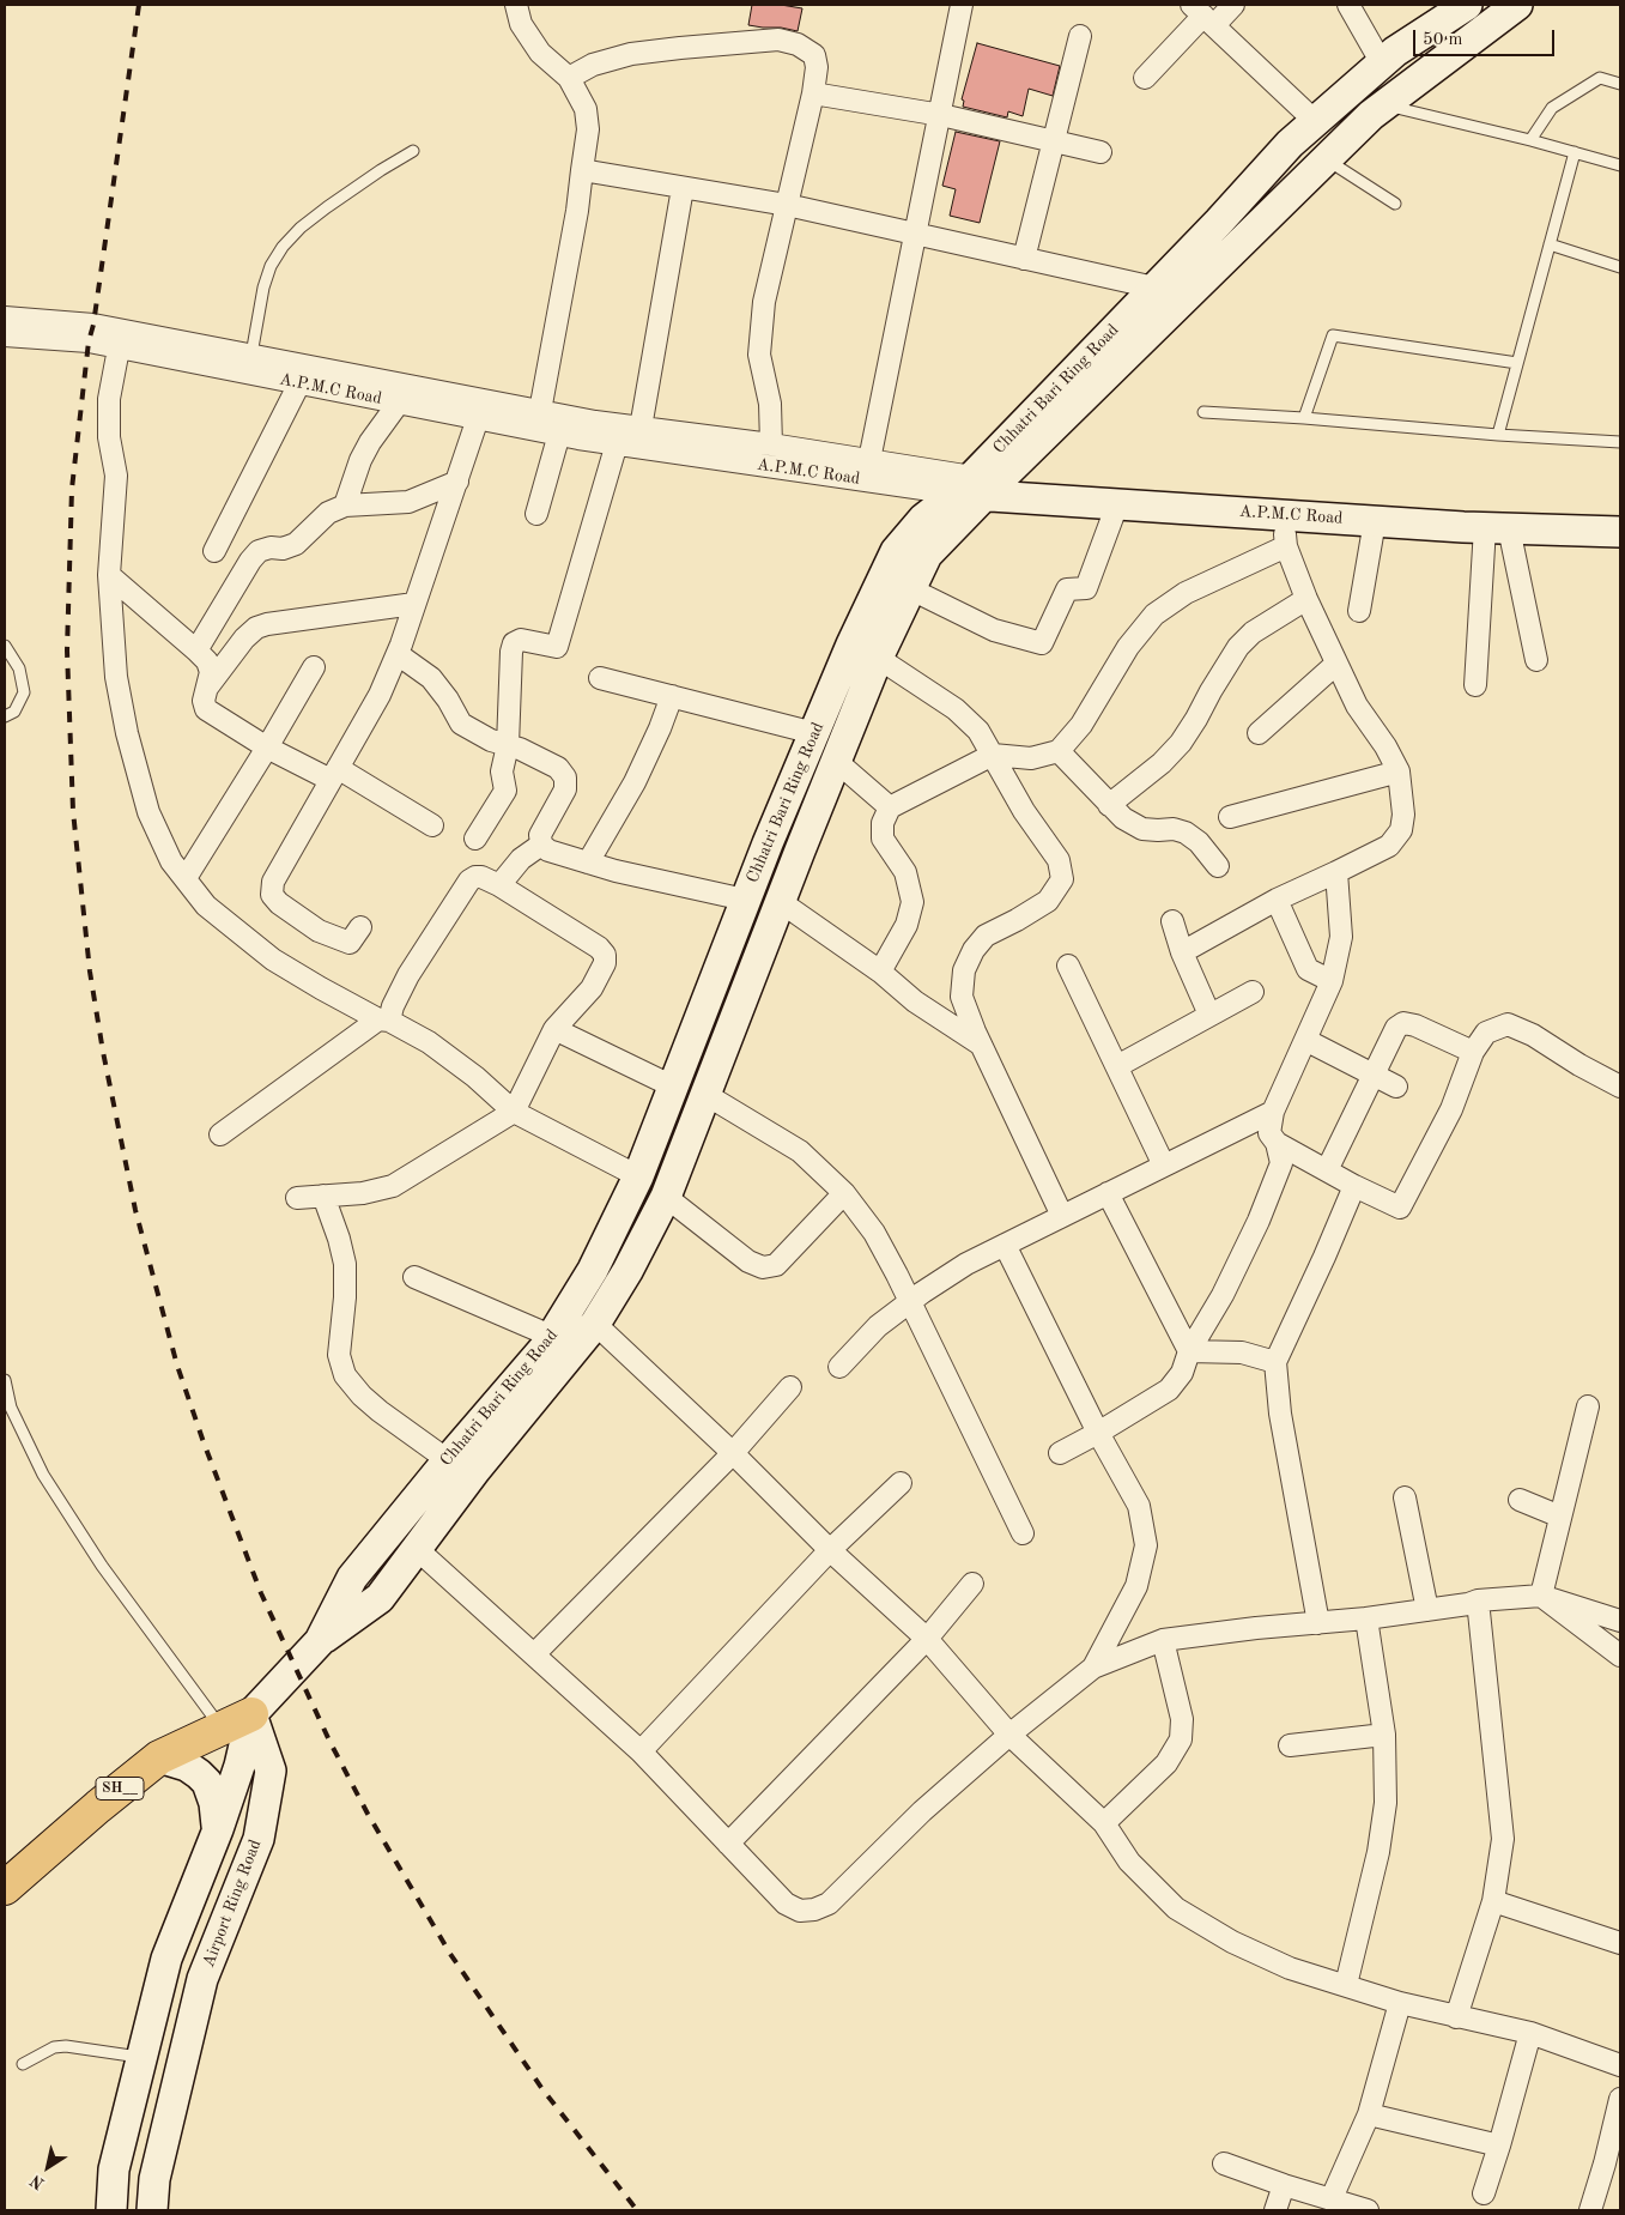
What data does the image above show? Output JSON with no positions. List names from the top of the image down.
{
  "streets": {
    "main road": [
      "A.P.M.C Road",
      "Chhatri Bari Ring Road",
      "SH__",
      "Airport Ring Road"
    ]
  },
  "crossings": [
    ["A.P.M.C Road", "Chhatri Bari Ring Road"],
    ["Chhatri Bari Ring Road", "SH__"],
    ["Chhatri Bari Ring Road", "Airport Ring Road"],
    ["SH__", "Airport Ring Road"]
  ],
  "scale_bar": "50 m",
  "north": "bottom left"
}
